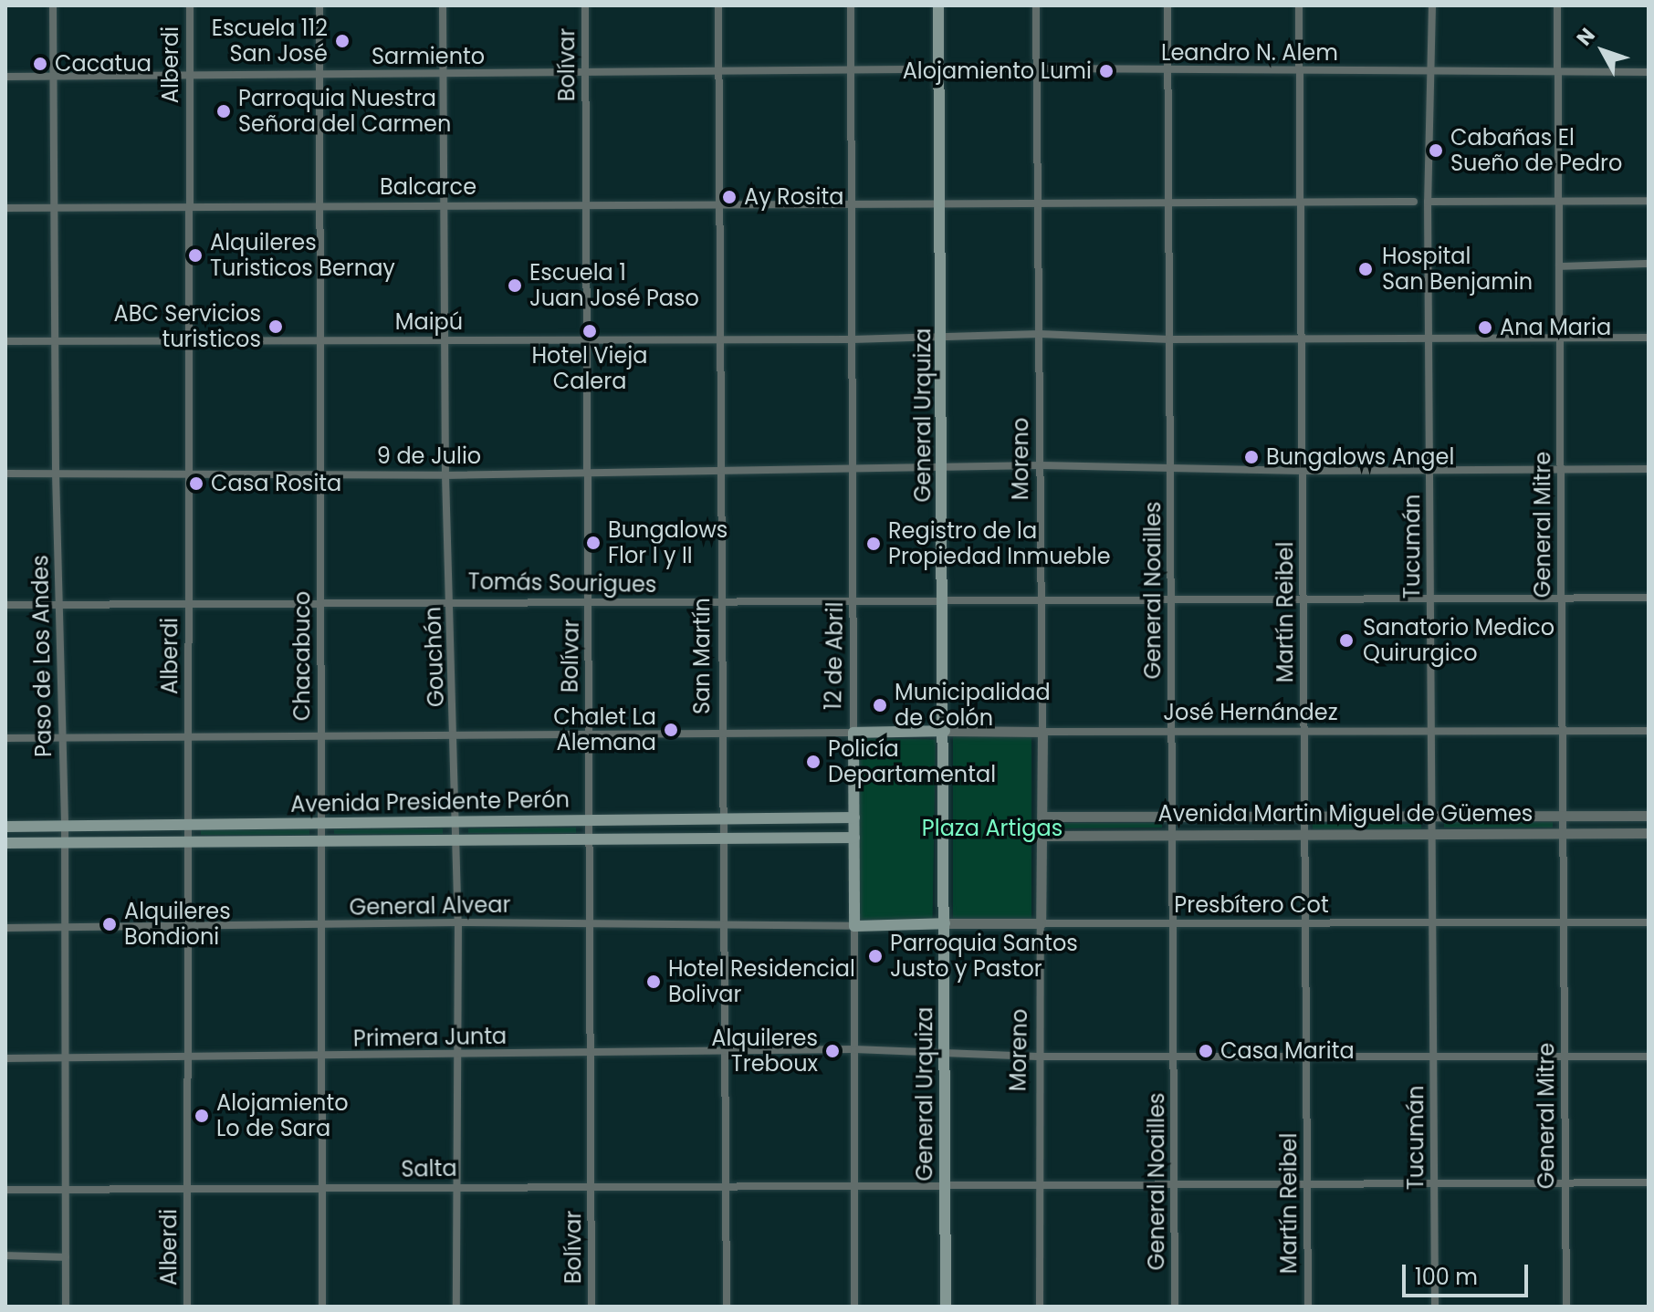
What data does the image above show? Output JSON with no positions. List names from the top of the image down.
{
  "streets": {
    "main road": [
      "General Urquiza",
      "12 de Abril",
      "José Hernández",
      "Avenida Presidente Perón",
      "Presbítero Cot"
    ],
    "street": [
      "Leandro N. Alem",
      "Sarmiento",
      "Alberdi",
      "Bolívar",
      "Balcarce",
      "Maipú",
      "9 de Julio",
      "Moreno",
      "General Mitre",
      "Tucumán",
      "Tomás Sourigues",
      "General Noailles",
      "Martín Reibel",
      "Paso de Los Andes",
      "Chacabuco",
      "San Martín",
      "Gouchón",
      "Avenida Martin Miguel de Güemes",
      "General Alvear",
      "Primera Junta",
      "Salta"
    ]
  },
  "crossings": [
    ["Leandro N. Alem", "Sarmiento"],
    ["Leandro N. Alem", "General Urquiza"],
    ["Leandro N. Alem", "Moreno"],
    ["Leandro N. Alem", "General Mitre"],
    ["Leandro N. Alem", "Tucumán"],
    ["Leandro N. Alem", "General Noailles"],
    ["Leandro N. Alem", "Martín Reibel"],
    ["Leandro N. Alem", "12 de Abril"],
    ["Sarmiento", "Alberdi"],
    ["Sarmiento", "Bolívar"],
    ["Sarmiento", "Paso de Los Andes"],
    ["Sarmiento", "Chacabuco"],
    ["Sarmiento", "San Martín"],
    ["Sarmiento", "12 de Abril"],
    ["Sarmiento", "Gouchón"],
    ["Alberdi", "Balcarce"],
    ["Alberdi", "Maipú"],
    ["Alberdi", "9 de Julio"],
    ["Alberdi", "Tomás Sourigues"],
    ["Alberdi", "Avenida Presidente Perón"],
    ["Alberdi", "General Alvear"],
    ["Alberdi", "Primera Junta"],
    ["Alberdi", "Salta"],
    ["Bolívar", "Balcarce"],
    ["Bolívar", "Maipú"],
    ["Bolívar", "9 de Julio"],
    ["Bolívar", "Tomás Sourigues"],
    ["Bolívar", "Avenida Presidente Perón"],
    ["Bolívar", "General Alvear"],
    ["Bolívar", "Primera Junta"],
    ["Bolívar", "Salta"],
    ["Balcarce", "General Urquiza"],
    ["Balcarce", "Moreno"],
    ["Balcarce", "General Noailles"],
    ["Balcarce", "Martín Reibel"],
    ["Balcarce", "Paso de Los Andes"],
    ["Balcarce", "Chacabuco"],
    ["Balcarce", "San Martín"],
    ["Balcarce", "12 de Abril"],
    ["Balcarce", "Gouchón"],
    ["Maipú", "General Urquiza"],
    ["Maipú", "Moreno"],
    ["Maipú", "General Mitre"],
    ["Maipú", "Tucumán"],
    ["Maipú", "General Noailles"],
    ["Maipú", "Martín Reibel"],
    ["Maipú", "Paso de Los Andes"],
    ["Maipú", "Chacabuco"],
    ["Maipú", "San Martín"],
    ["Maipú", "12 de Abril"],
    ["Maipú", "Gouchón"],
    ["General Urquiza", "9 de Julio"],
    ["General Urquiza", "Tomás Sourigues"],
    ["General Urquiza", "José Hernández"],
    ["General Urquiza", "Presbítero Cot"],
    ["General Urquiza", "Primera Junta"],
    ["General Urquiza", "Salta"],
    ["9 de Julio", "Moreno"],
    ["9 de Julio", "General Mitre"],
    ["9 de Julio", "Tucumán"],
    ["9 de Julio", "General Noailles"],
    ["9 de Julio", "Martín Reibel"],
    ["9 de Julio", "Paso de Los Andes"],
    ["9 de Julio", "Chacabuco"],
    ["9 de Julio", "San Martín"],
    ["9 de Julio", "12 de Abril"],
    ["9 de Julio", "Gouchón"],
    ["Moreno", "Tomás Sourigues"],
    ["Moreno", "José Hernández"],
    ["Moreno", "Avenida Martin Miguel de Güemes"],
    ["Moreno", "Presbítero Cot"],
    ["Moreno", "Primera Junta"],
    ["Moreno", "Salta"],
    ["General Mitre", "Tomás Sourigues"],
    ["General Mitre", "José Hernández"],
    ["General Mitre", "Avenida Martin Miguel de Güemes"],
    ["General Mitre", "Presbítero Cot"],
    ["General Mitre", "Primera Junta"],
    ["General Mitre", "Salta"],
    ["Tucumán", "Tomás Sourigues"],
    ["Tucumán", "José Hernández"],
    ["Tucumán", "Avenida Martin Miguel de Güemes"],
    ["Tucumán", "Presbítero Cot"],
    ["Tucumán", "Primera Junta"],
    ["Tucumán", "Salta"],
    ["Tomás Sourigues", "General Noailles"],
    ["Tomás Sourigues", "Martín Reibel"],
    ["Tomás Sourigues", "Paso de Los Andes"],
    ["Tomás Sourigues", "Chacabuco"],
    ["Tomás Sourigues", "San Martín"],
    ["Tomás Sourigues", "12 de Abril"],
    ["Tomás Sourigues", "Gouchón"],
    ["General Noailles", "José Hernández"],
    ["General Noailles", "Avenida Martin Miguel de Güemes"],
    ["General Noailles", "Presbítero Cot"],
    ["General Noailles", "Primera Junta"],
    ["General Noailles", "Salta"],
    ["Martín Reibel", "José Hernández"],
    ["Martín Reibel", "Avenida Martin Miguel de Güemes"],
    ["Martín Reibel", "Presbítero Cot"],
    ["Martín Reibel", "Primera Junta"],
    ["Martín Reibel", "Salta"],
    ["Paso de Los Andes", "Avenida Presidente Perón"],
    ["Paso de Los Andes", "General Alvear"],
    ["Paso de Los Andes", "Primera Junta"],
    ["Paso de Los Andes", "Salta"],
    ["Chacabuco", "Avenida Presidente Perón"],
    ["Chacabuco", "General Alvear"],
    ["Chacabuco", "Primera Junta"],
    ["Chacabuco", "Salta"],
    ["San Martín", "Avenida Presidente Perón"],
    ["San Martín", "General Alvear"],
    ["San Martín", "Primera Junta"],
    ["San Martín", "Salta"],
    ["12 de Abril", "José Hernández"],
    ["12 de Abril", "Avenida Presidente Perón"],
    ["12 de Abril", "Presbítero Cot"],
    ["12 de Abril", "General Alvear"],
    ["12 de Abril", "Primera Junta"],
    ["12 de Abril", "Salta"],
    ["Gouchón", "Avenida Presidente Perón"],
    ["Gouchón", "General Alvear"],
    ["Gouchón", "Primera Junta"],
    ["Gouchón", "Salta"],
    ["Presbítero Cot", "General Alvear"]
  ],
  "parks": ["Plaza Artigas"],
  "places": [
    "Escuela 112 San José",
    "Cacatua",
    "Alojamiento Lumi",
    "Parroquia Nuestra Señora del Carmen",
    "Cabañas El Sueño de Pedro",
    "Ay Rosita",
    "Alquileres Turisticos Bernay",
    "Hospital San Benjamin",
    "Escuela 1 Juan José Paso",
    "ABC Servicios turisticos",
    "Ana Maria",
    "Hotel Vieja Calera",
    "Bungalows Angel",
    "Casa Rosita",
    "Bungalows Flor I y II",
    "Registro de la Propiedad Inmueble",
    "Sanatorio Medico Quirurgico",
    "Municipalidad de Colón",
    "Chalet La Alemana",
    "Policía Departamental",
    "Alquileres Bondioni",
    "Parroquia Santos Justo y Pastor",
    "Hotel Residencial Bolivar",
    "Alquileres Treboux",
    "Casa Marita",
    "Alojamiento Lo de Sara"
  ],
  "scale_bar": "100 m",
  "north": "top left"
}
